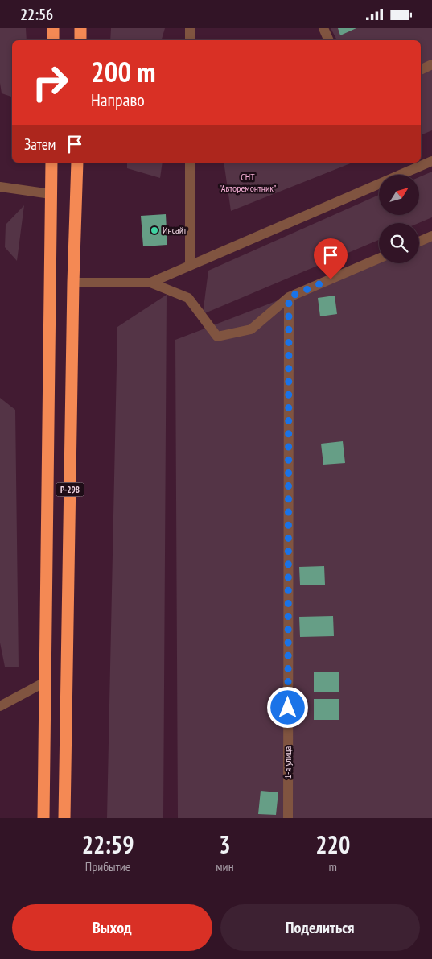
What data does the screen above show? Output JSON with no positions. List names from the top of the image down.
{
  "streets": {
    "highway": ["Р-298"],
    "street": ["1-я улица"]
  },
  "parks": ["СНТ \"Авторемонтник\""],
  "places": ["Инсайт"],
  "north": "top right",
  "page": {
    "status": "22:56",
    "turn": ["200 m", "Направо"],
    "then": "Затем",
    "eta": [
      "22:59",
      "Прибытие",
      "3",
      "мин",
      "220",
      "m"
    ],
    "buttons": ["Выход", "Поделиться"]
  }
}
